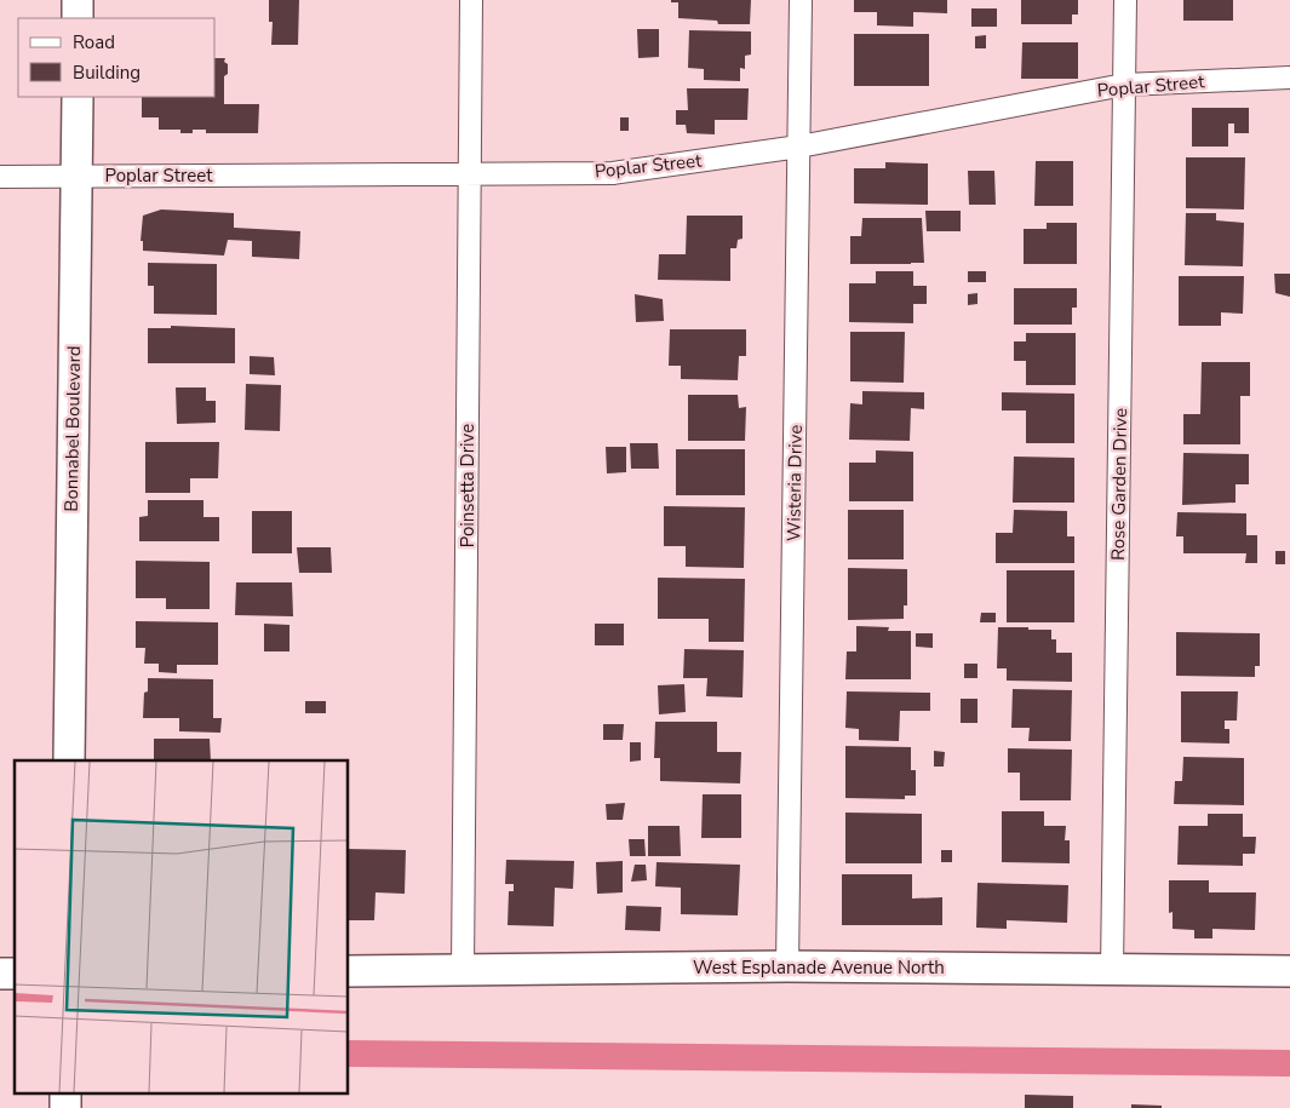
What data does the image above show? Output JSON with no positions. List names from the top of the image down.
{
  "streets": {
    "main road": ["Bonnabel Boulevard", "West Esplanade Avenue North"],
    "street": [
      "Poplar Street",
      "Wisteria Drive",
      "Rose Garden Drive",
      "Poinsetta Drive"
    ]
  },
  "crossings": [
    ["Poplar Street", "Bonnabel Boulevard"],
    ["Poplar Street", "Wisteria Drive"],
    ["Poplar Street", "Rose Garden Drive"],
    ["Poplar Street", "Poinsetta Drive"],
    ["Wisteria Drive", "West Esplanade Avenue North"],
    ["Rose Garden Drive", "West Esplanade Avenue North"],
    ["Poinsetta Drive", "West Esplanade Avenue North"]
  ],
  "legend": ["Road", "Building"]
}
